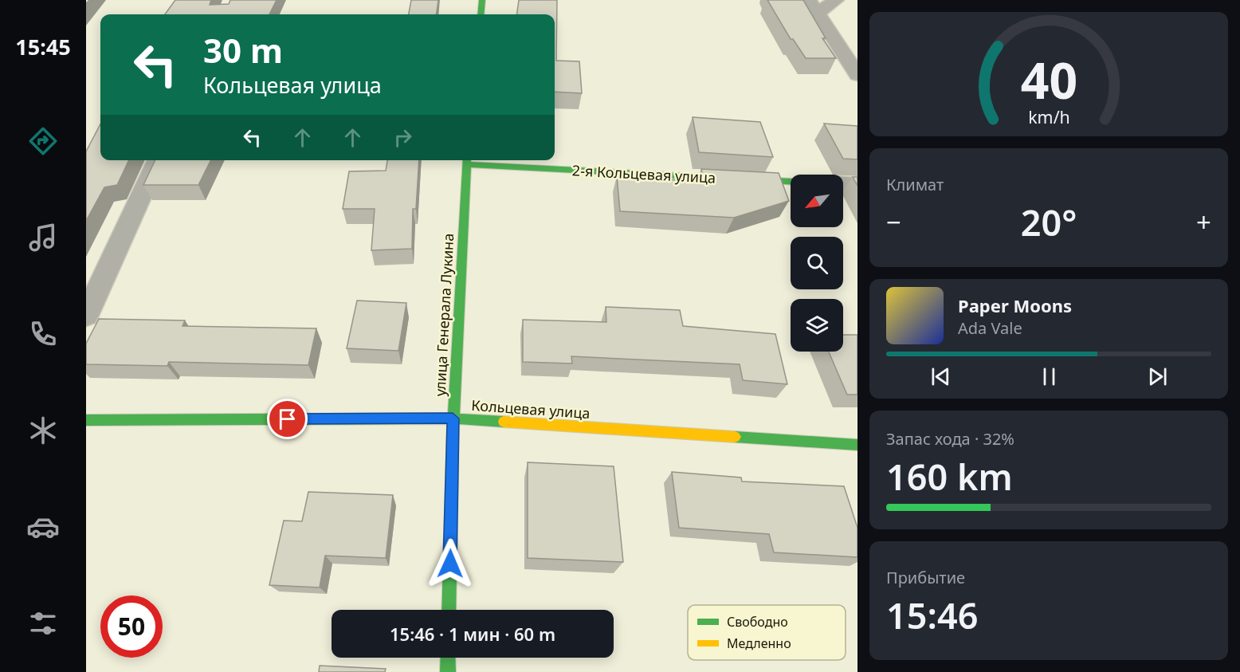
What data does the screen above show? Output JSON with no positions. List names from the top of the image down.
{
  "streets": {
    "street": ["2-я Кольцевая улица", "улица Генерала Лукина", "Кольцевая улица"]
  },
  "crossings": [
    ["2-я Кольцевая улица", "улица Генерала Лукина"],
    ["улица Генерала Лукина", "Кольцевая улица"]
  ],
  "legend": ["Свободно", "Медленно"],
  "north": "bottom left",
  "page": {
    "tabs": "15:45",
    "turn": ["30 m", "Кольцевая улица"],
    "tile": [
      "Климат",
      ["Запас хода · 32%", "160 km"],
      ["Прибытие", "15:46"]
    ],
    "heat": ["−", "20°", "+"],
    "song": ["Paper Moons", "Ada Vale"],
    "limit": "50",
    "trip": "15:46 · 1 мин · 60 m",
    "gauge": ["40", "km/h"]
  }
}
